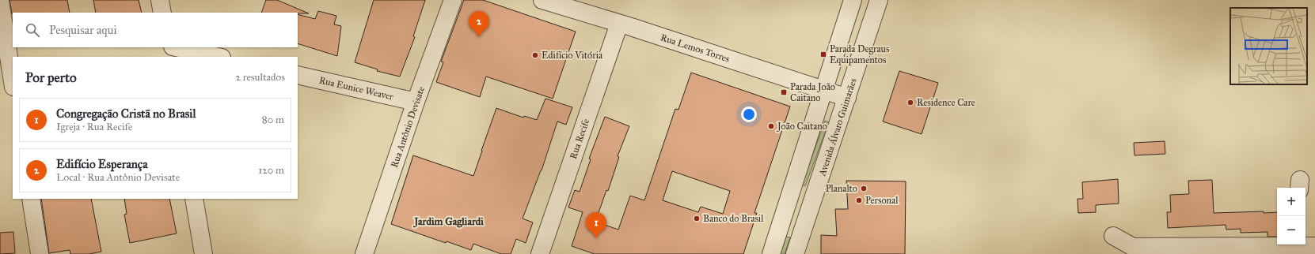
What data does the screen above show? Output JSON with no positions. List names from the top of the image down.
{
  "streets": {
    "street": [
      "Rua Lemos Torres",
      "Rua Eunice Weaver",
      "Rua Antônio Devisate",
      "Avenida Álvaro Guimarães",
      "Rua Recife"
    ]
  },
  "crossings": [
    ["Rua Lemos Torres", "Avenida Álvaro Guimarães"],
    ["Rua Lemos Torres", "Rua Recife"],
    ["Rua Eunice Weaver", "Rua Antônio Devisate"]
  ],
  "districts": ["Jardim Gagliardi"],
  "places": {
    "transit": ["Parada Degraus Equipamentos", "Parada João Caitano"],
    "other": [
      "Edifício Vitória",
      "Residence Care",
      "João Caitano",
      "Planalto",
      "Personal",
      "Banco do Brasil"
    ]
  },
  "page": {
    "pins": ["2", "1"],
    "search": "Pesquisar aqui",
    "heading": ["Por perto", "2 resultados"],
    "list": [
      {
        "mark": "1",
        "name": "Congregação Cristã no Brasil",
        "note": "Igreja · Rua Recife",
        "value": "80 m"
      },
      {
        "mark": "2",
        "name": "Edifício Esperança",
        "note": "Local · Rua Antônio Devisate",
        "value": "120 m"
      }
    ],
    "map_buttons": ["+", "−"]
  }
}
